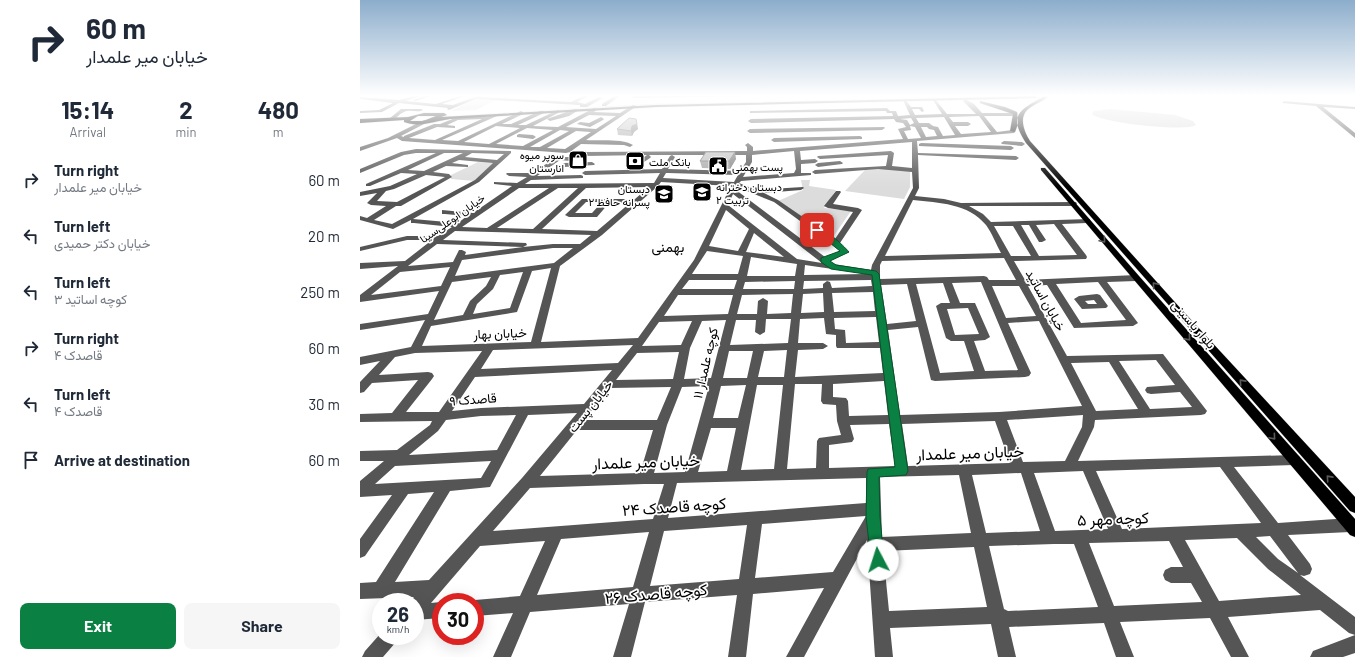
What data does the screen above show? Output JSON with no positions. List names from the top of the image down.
{
  "streets": {
    "main road": ["بلوار یاسینی"],
    "street": [
      "خیابان ابوعلی‌سینا",
      "خیابان اساتید",
      "خیابان بهار",
      "کوچه علمدار ۱۱",
      "قاصدک ۹",
      "خیابان پست",
      "خیابان میر علمدار",
      "کوچه قاصدک ۲۴",
      "کوچه مهر ۵",
      "کوچه قاصدک ۲۶"
    ]
  },
  "crossings": [
    ["بلوار یاسینی", "خیابان میر علمدار"],
    ["بلوار یاسینی", "کوچه مهر ۵"],
    ["خیابان بهار", "خیابان پست"],
    ["کوچه علمدار ۱۱", "خیابان میر علمدار"],
    ["قاصدک ۹", "خیابان پست"],
    ["خیابان پست", "خیابان میر علمدار"],
    ["خیابان پست", "کوچه قاصدک ۲۴"]
  ],
  "districts": ["بهمنی"],
  "places": {
    "shop": ["سوپر میوه انارستان"],
    "bank": ["بانک ملت"],
    "public building": ["پست بهمنی"],
    "school or university": ["دبستان دخترانه تربیت ۲", "دبستان پسرانه حافظ ۲"]
  },
  "page": {
    "turn": ["60 m", "خیابان میر علمدار"],
    "eta": [
      "15:14",
      "Arrival",
      "2",
      "min",
      "480",
      "m"
    ],
    "list": [
      {
        "name": "Turn right",
        "note": "خیابان میر علمدار",
        "value": "60 m"
      },
      {
        "name": "Turn left",
        "note": "خیابان دکتر حمیدی",
        "value": "20 m"
      },
      {
        "name": "Turn left",
        "note": "کوچه اساتید ۳",
        "value": "250 m"
      },
      {
        "name": "Turn right",
        "note": "قاصدک ۴",
        "value": "60 m"
      },
      {
        "name": "Turn left",
        "note": "قاصدک ۴",
        "value": "30 m"
      },
      {
        "name": "Arrive at destination",
        "value": "60 m"
      }
    ],
    "speed": "26 km/h",
    "limit": "30",
    "buttons": ["Exit", "Share"]
  }
}
